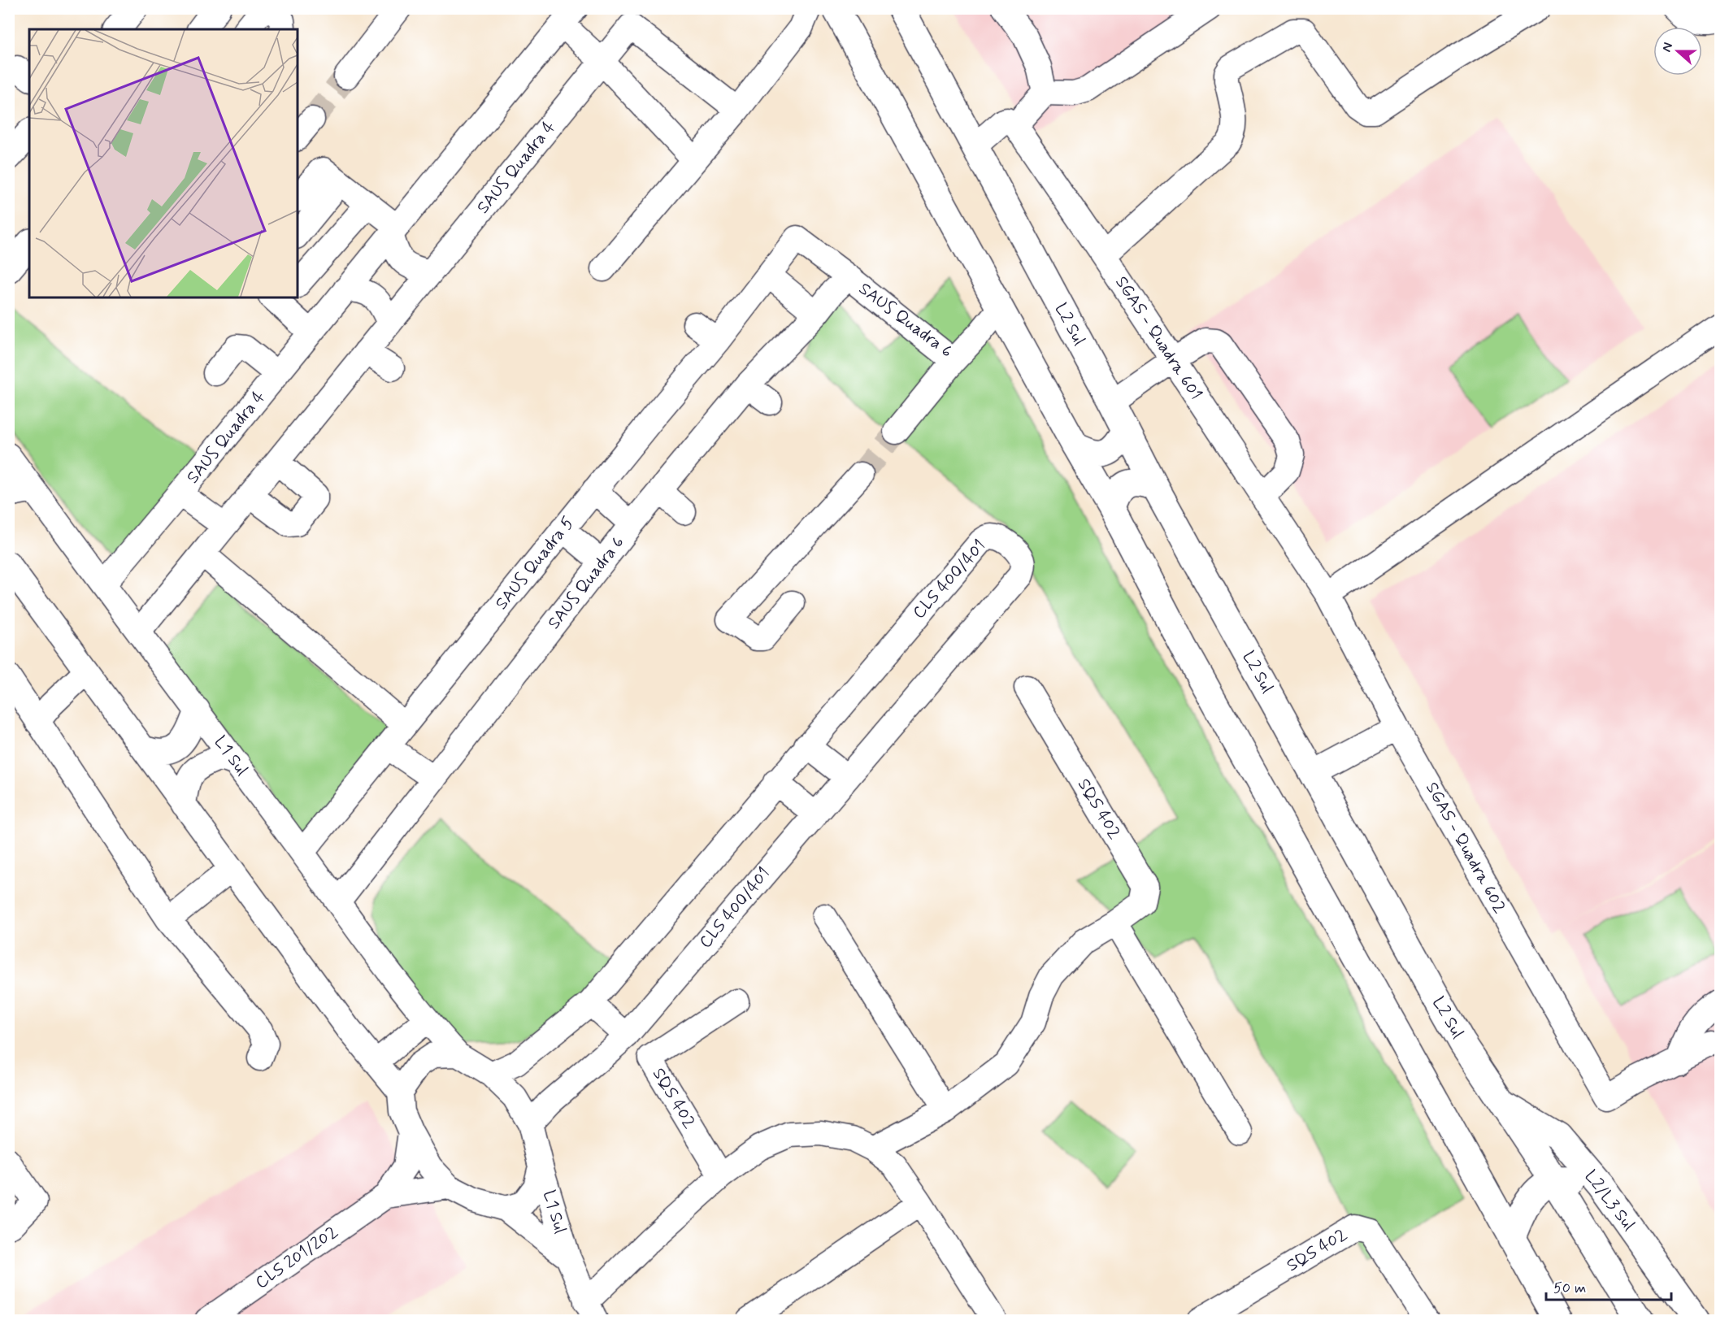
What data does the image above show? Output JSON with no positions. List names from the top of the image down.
{
  "streets": {
    "main road": ["L2 Sul", "L2/L3 Sul"],
    "street": [
      "SAUS Quadra 4",
      "SAUS Quadra 6",
      "SGAS - Quadra 601",
      "SAUS Quadra 5",
      "CLS 400/401",
      "L1 Sul",
      "SQS 402",
      "SGAS - Quadra 602",
      "CLS 201/202"
    ]
  },
  "crossings": [
    ["SAUS Quadra 4", "L1 Sul"],
    ["SAUS Quadra 6", "SAUS Quadra 5"],
    ["SAUS Quadra 6", "L1 Sul"],
    ["L2 Sul", "L2/L3 Sul"],
    ["SGAS - Quadra 601", "SGAS - Quadra 602"],
    ["SAUS Quadra 5", "L1 Sul"],
    ["CLS 400/401", "L1 Sul"],
    ["CLS 400/401", "CLS 201/202"],
    ["L1 Sul", "CLS 201/202"]
  ],
  "scale_bar": "50 m",
  "north": "left"
}
